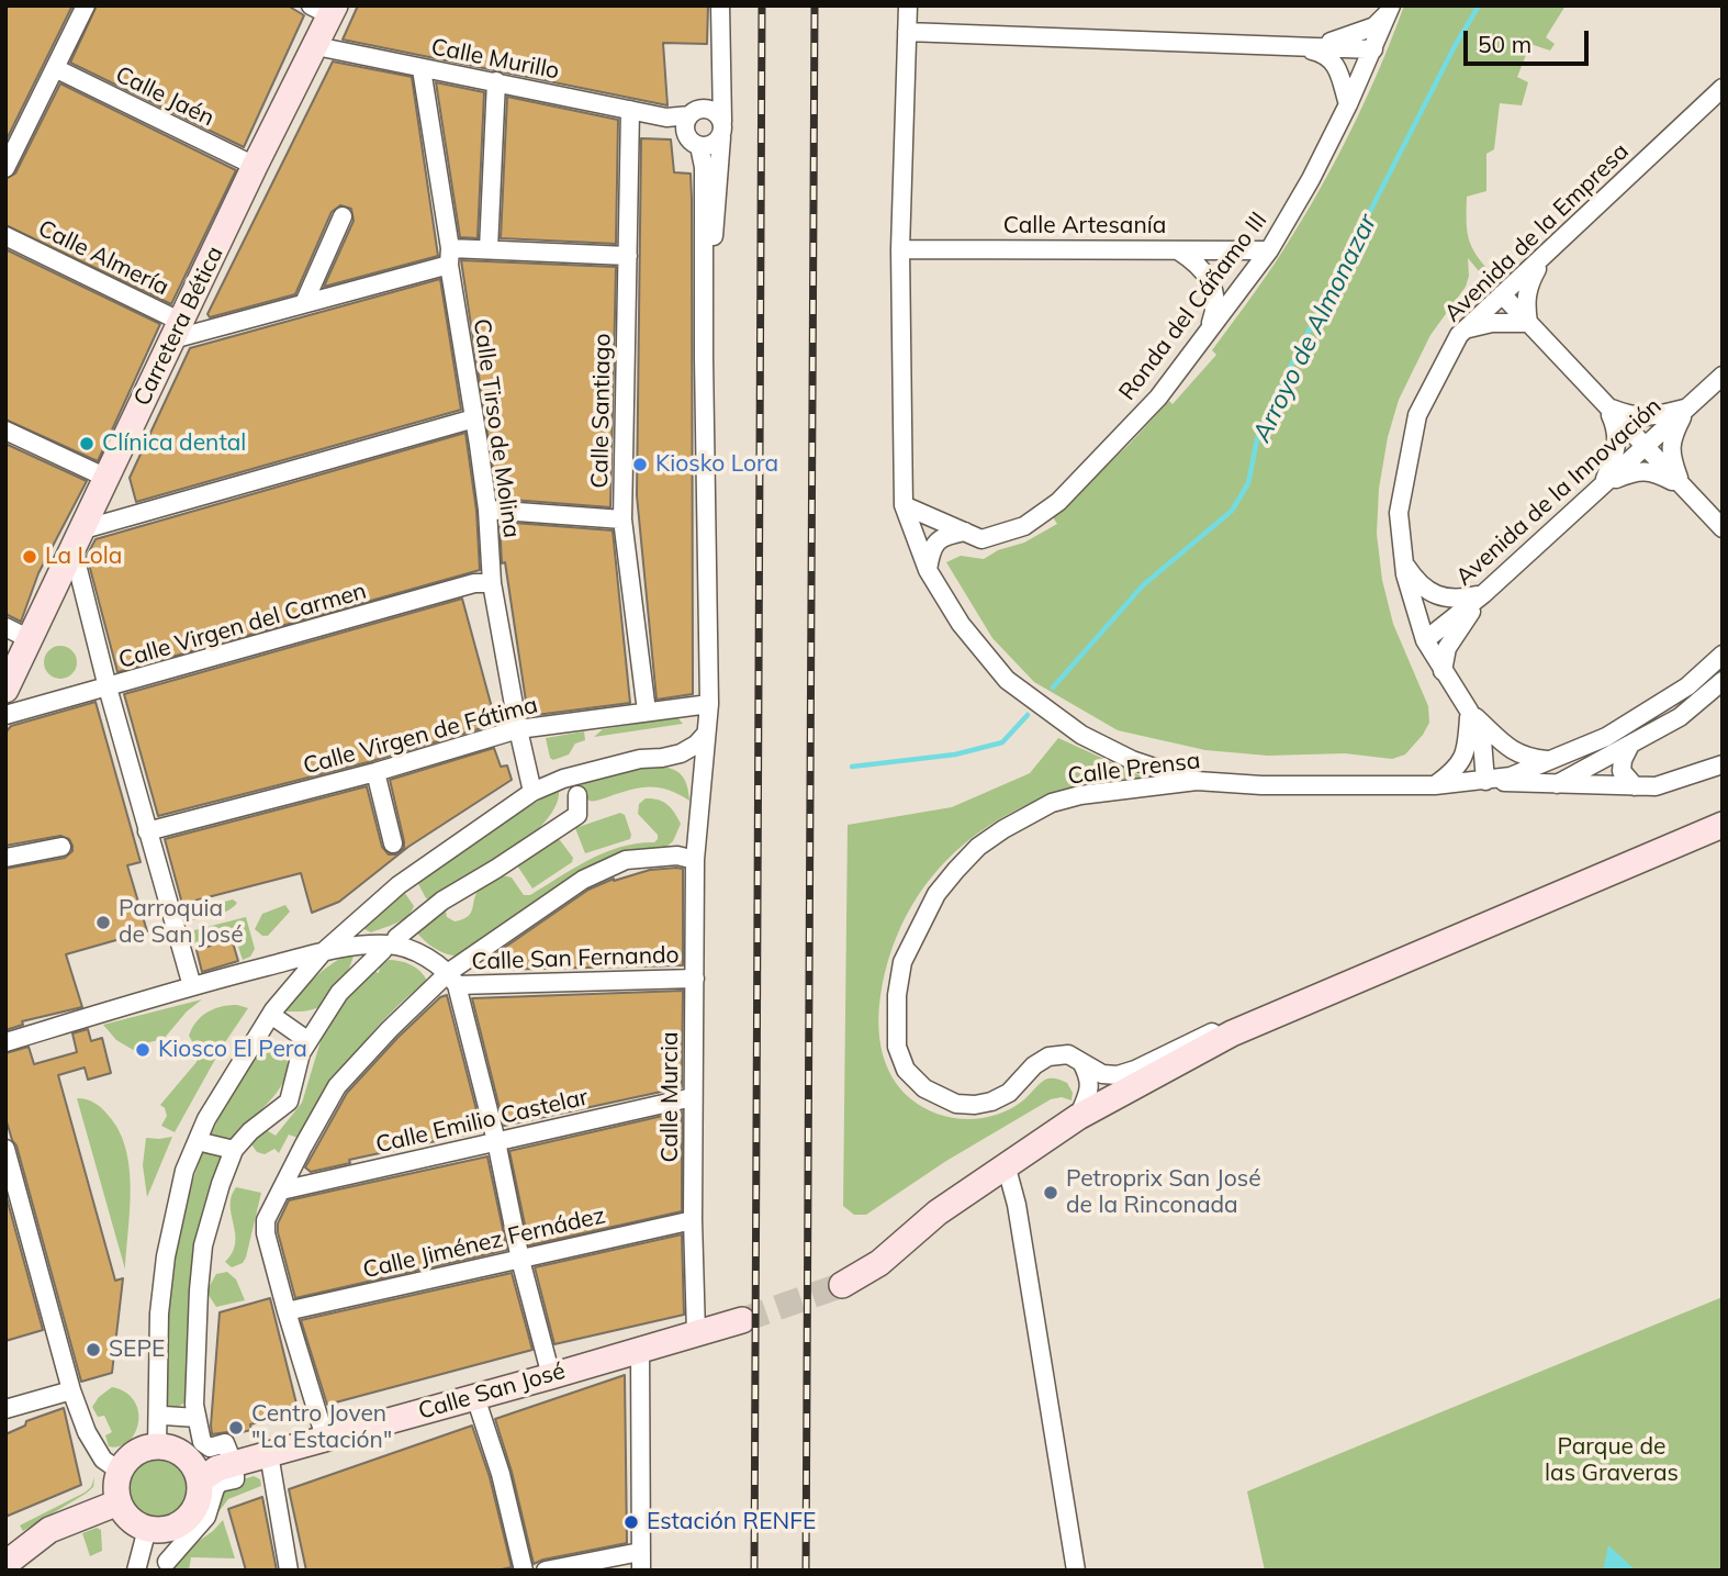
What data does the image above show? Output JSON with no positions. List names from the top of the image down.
{
  "streets": {
    "main road": ["Carretera Bética", "Calle San José"],
    "street": [
      "Calle Murillo",
      "Calle Jaén",
      "Calle Artesanía",
      "Avenida de la Empresa",
      "Calle Almería",
      "Ronda del Cáñamo III",
      "Calle Santiago",
      "Calle Tirso de Molina",
      "Avenida de la Innovación",
      "Calle Virgen del Carmen",
      "Calle Virgen de Fátima",
      "Calle Prensa",
      "Calle San Fernando",
      "Calle Murcia",
      "Calle Emilio Castelar",
      "Calle Jiménez Fernádez"
    ]
  },
  "crossings": [
    ["Calle Murillo", "Carretera Bética"],
    ["Calle Murillo", "Calle Santiago"],
    ["Calle Murillo", "Calle Tirso de Molina"],
    ["Calle Jaén", "Carretera Bética"],
    ["Calle Artesanía", "Ronda del Cáñamo III"],
    ["Avenida de la Empresa", "Avenida de la Innovación"],
    ["Avenida de la Empresa", "Calle Prensa"],
    ["Calle Almería", "Carretera Bética"],
    ["Calle Santiago", "Calle Virgen de Fátima"],
    ["Calle Tirso de Molina", "Calle Virgen del Carmen"],
    ["Calle Tirso de Molina", "Calle Virgen de Fátima"],
    ["Calle Virgen de Fátima", "Calle Murcia"],
    ["Calle San Fernando", "Calle Murcia"],
    ["Calle Murcia", "Calle Emilio Castelar"],
    ["Calle Murcia", "Calle Jiménez Fernádez"],
    ["Calle Murcia", "Calle San José"]
  ],
  "water": ["Arroyo de Almonazar"],
  "parks": ["Parque de las Graveras"],
  "places": [
    "Clínica dental",
    "Kiosko Lora",
    "La Lola",
    "Parroquia de San José",
    "Kiosco El Pera",
    "Petroprix San José de la Rinconada",
    "SEPE",
    "Centro Joven \"La Estación\"",
    "Estación RENFE"
  ],
  "scale_bar": "50 m"
}
